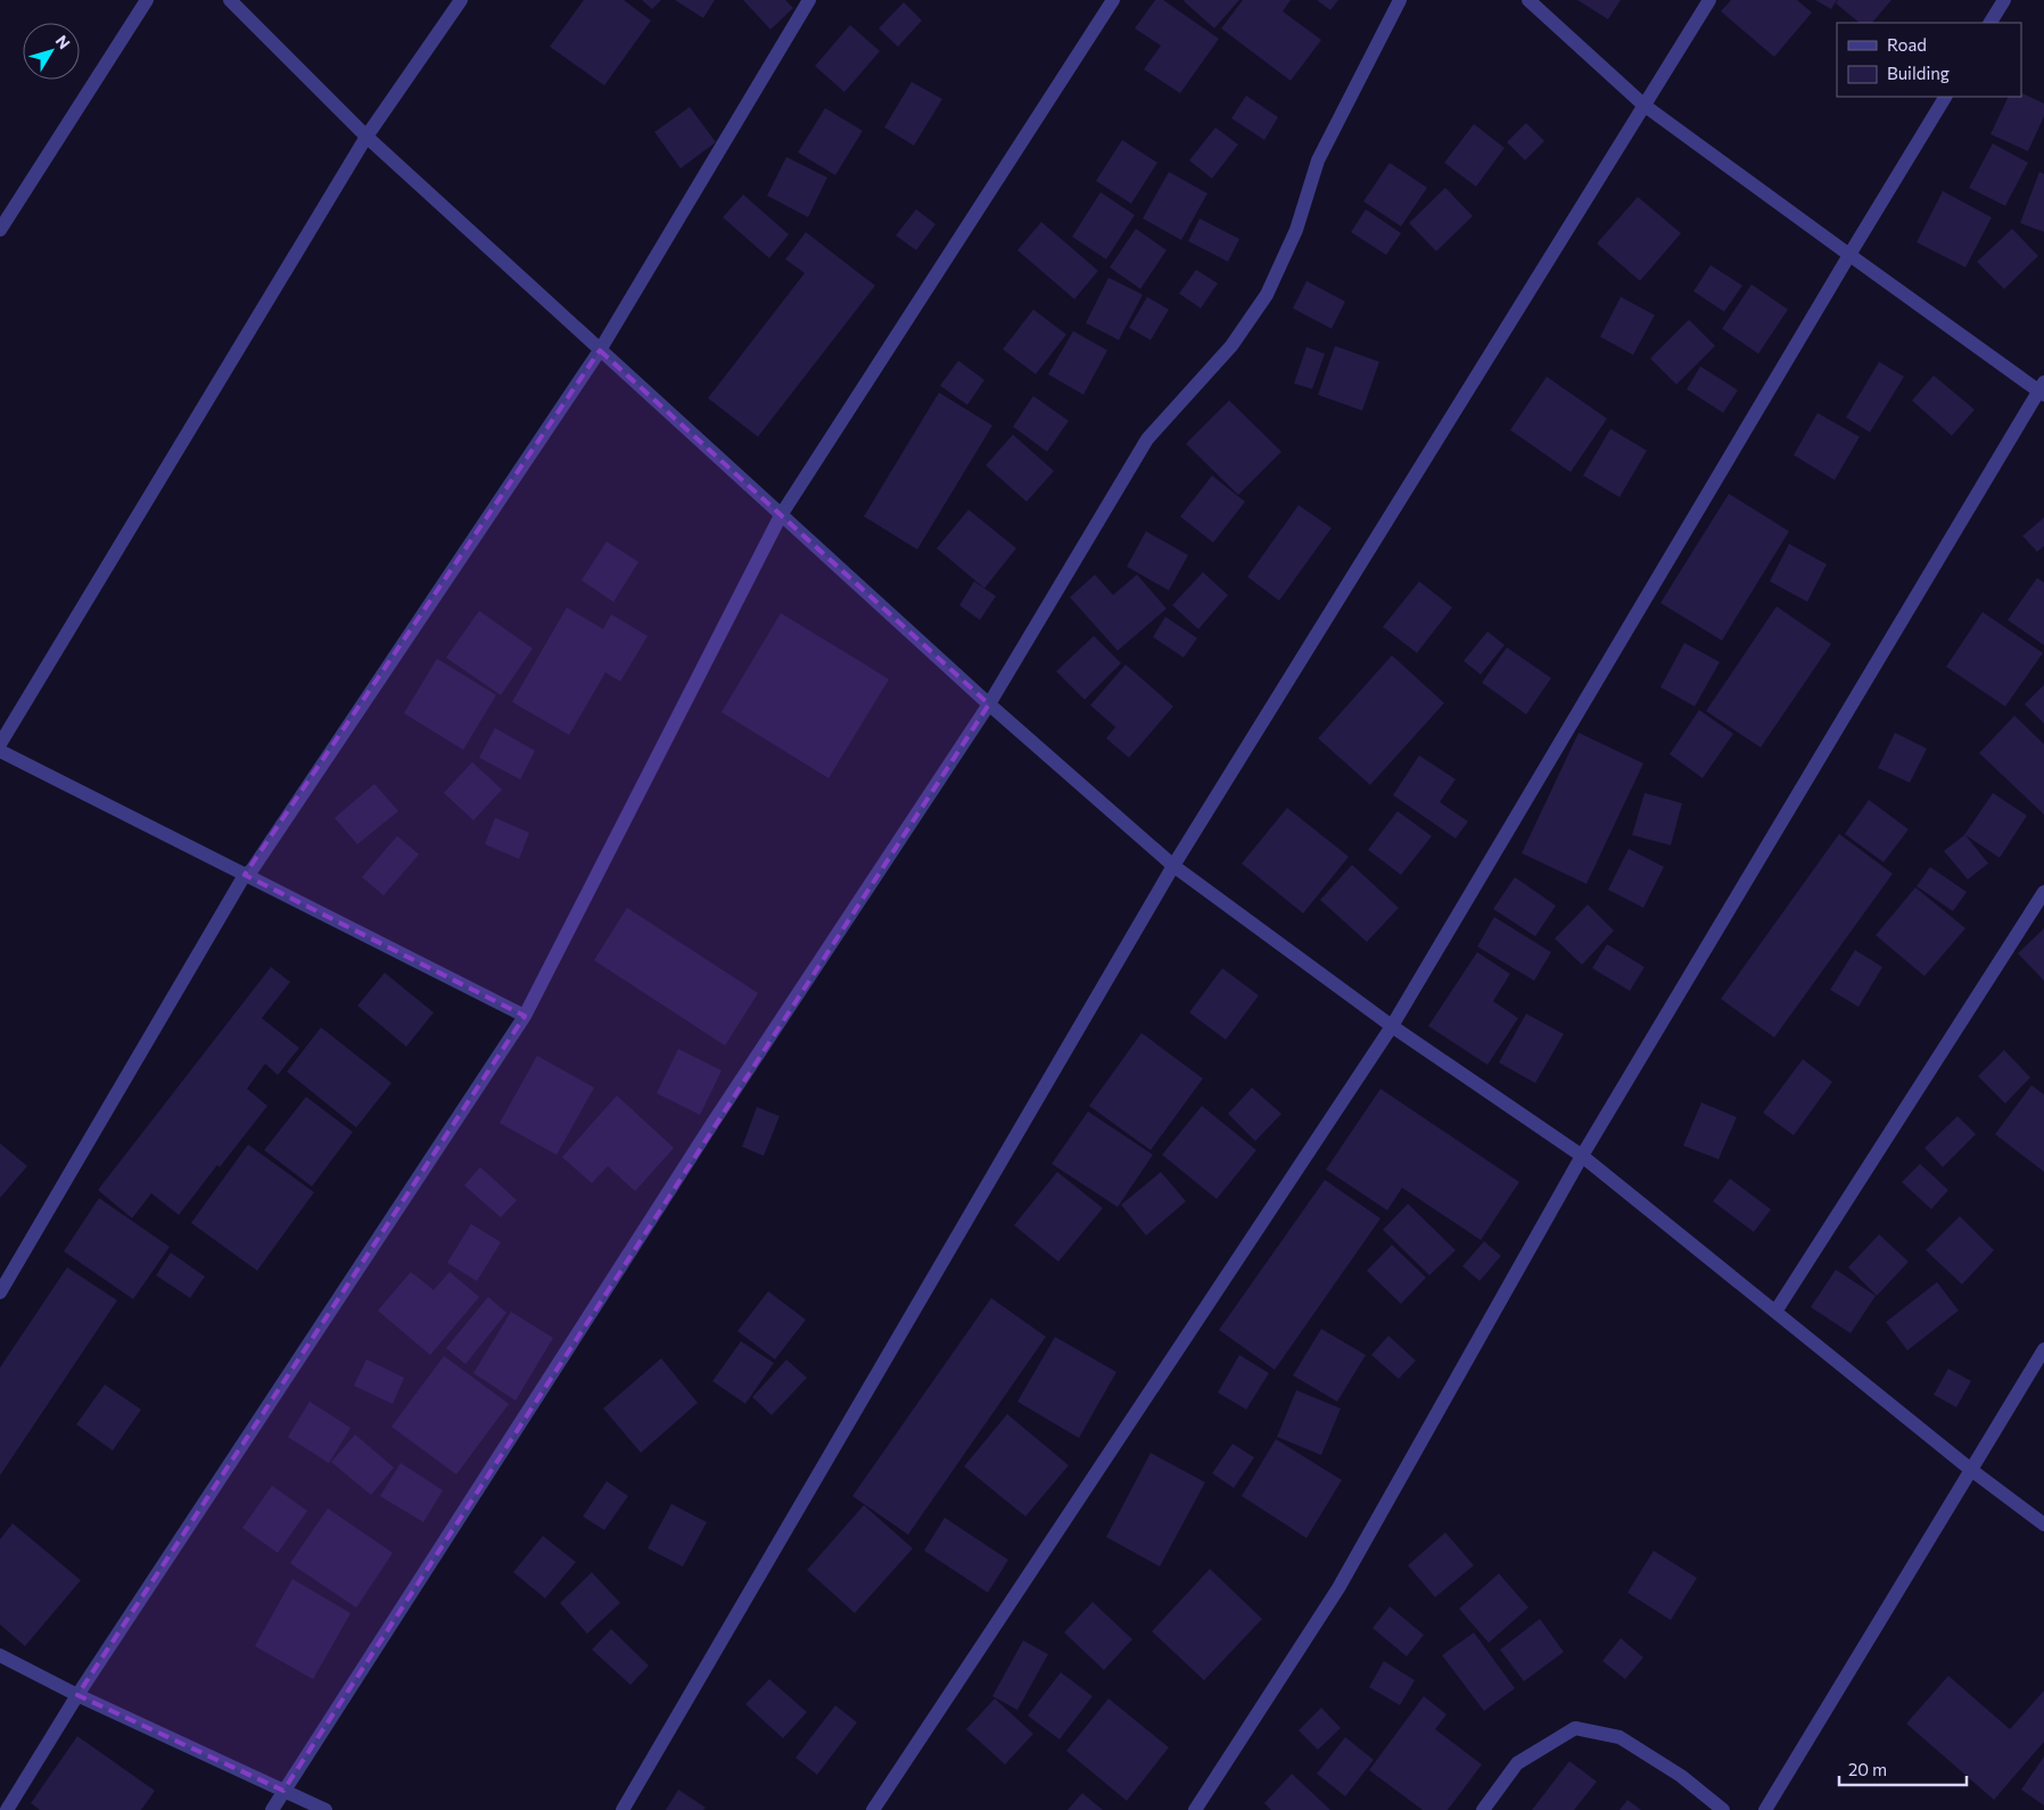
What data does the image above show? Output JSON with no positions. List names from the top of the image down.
{
  "legend": ["Road", "Building"],
  "scale_bar": "20 m",
  "north": "top right"
}
